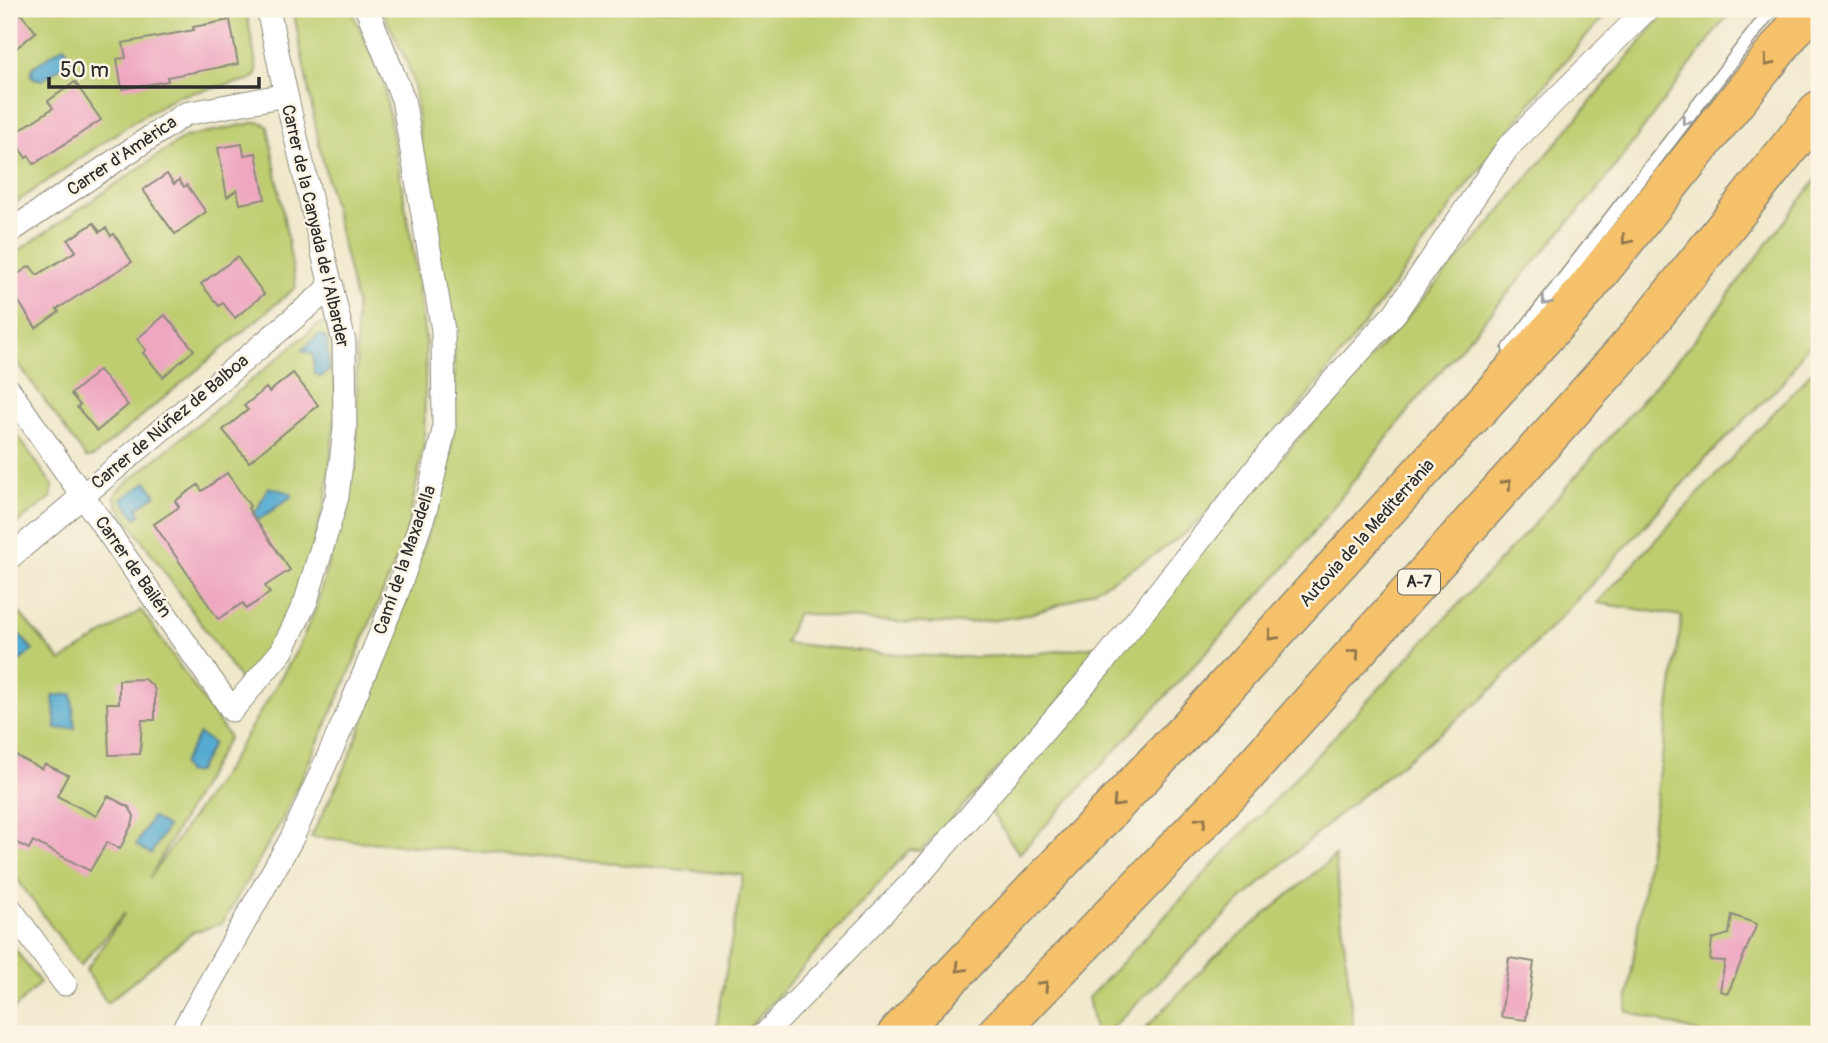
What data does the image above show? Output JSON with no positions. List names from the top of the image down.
{
  "streets": {
    "highway": ["Autovia de la Mediterrània", "A-7"],
    "street": [
      "Carrer d'Amèrica",
      "Carrer de la Canyada de l'Albarder",
      "Carrer de Núñez de Balboa",
      "Camí de la Maxadella",
      "Carrer de Bailén"
    ]
  },
  "crossings": [
    ["Carrer d'Amèrica", "Carrer de la Canyada de l'Albarder"],
    ["Carrer de la Canyada de l'Albarder", "Carrer de Núñez de Balboa"],
    ["Carrer de la Canyada de l'Albarder", "Carrer de Bailén"],
    ["Carrer de Núñez de Balboa", "Carrer de Bailén"]
  ],
  "scale_bar": "50 m"
}
